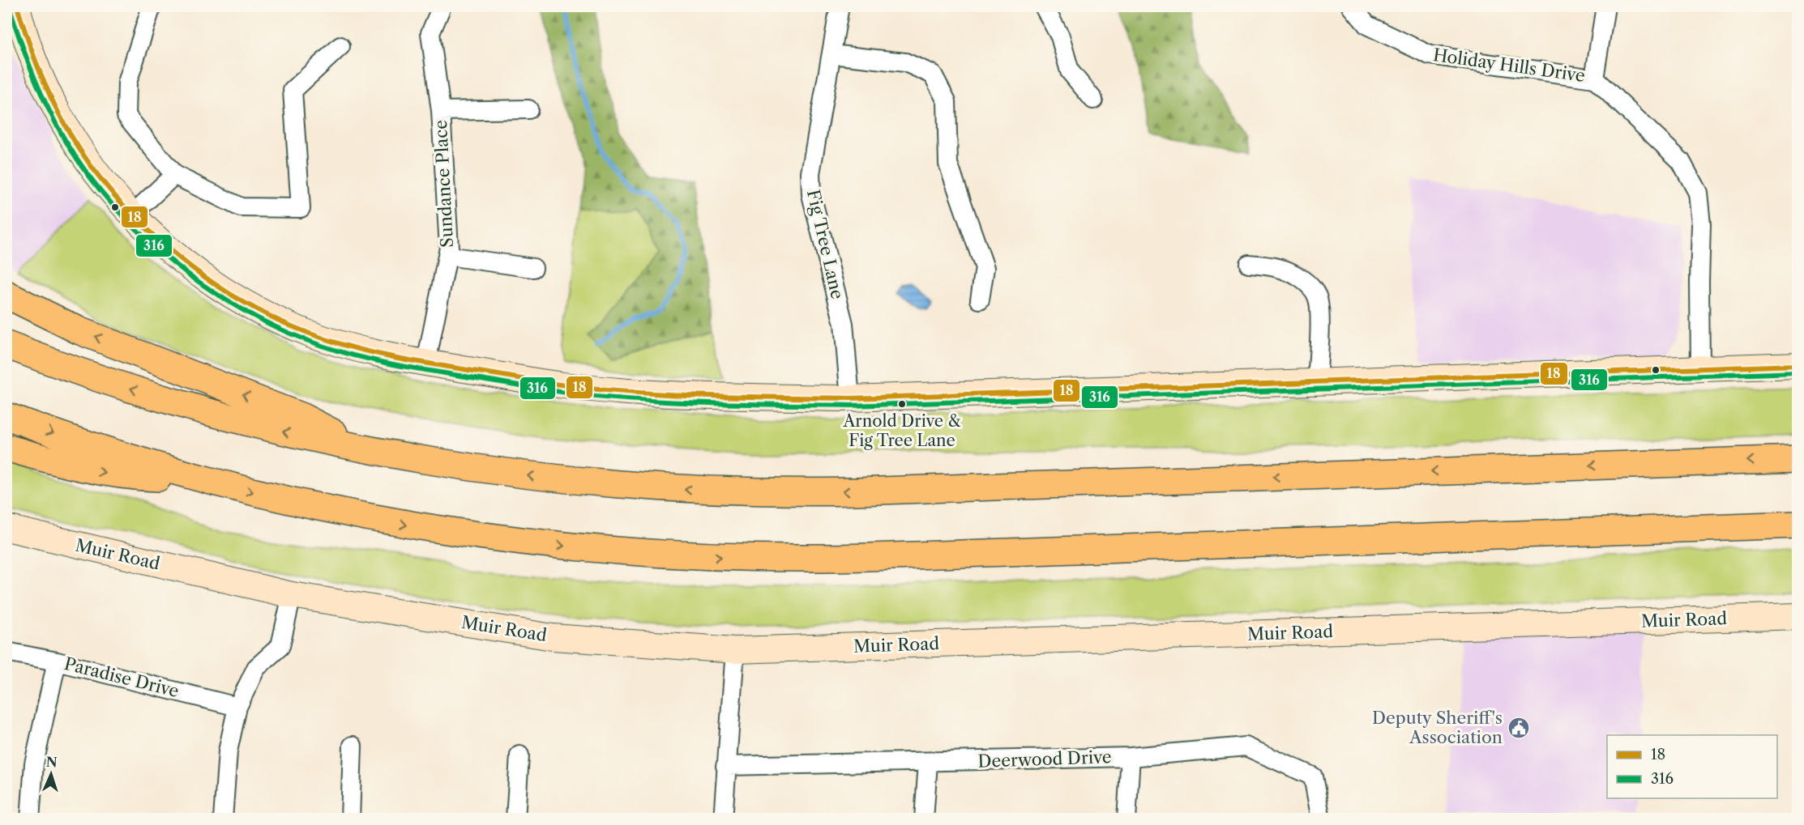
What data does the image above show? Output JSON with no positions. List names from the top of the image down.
{
  "streets": {
    "street": [
      "Holiday Hills Drive",
      "Sundance Place",
      "Fig Tree Lane",
      "Muir Road",
      "Paradise Drive",
      "Deerwood Drive"
    ]
  },
  "places": {
    "other": ["Arnold Drive & Fig Tree Lane"],
    "public building": ["Deputy Sheriff's Association"]
  },
  "lines": ["transit line 18", "transit line 316"],
  "legend": ["18", "316"],
  "north": "top"
}
